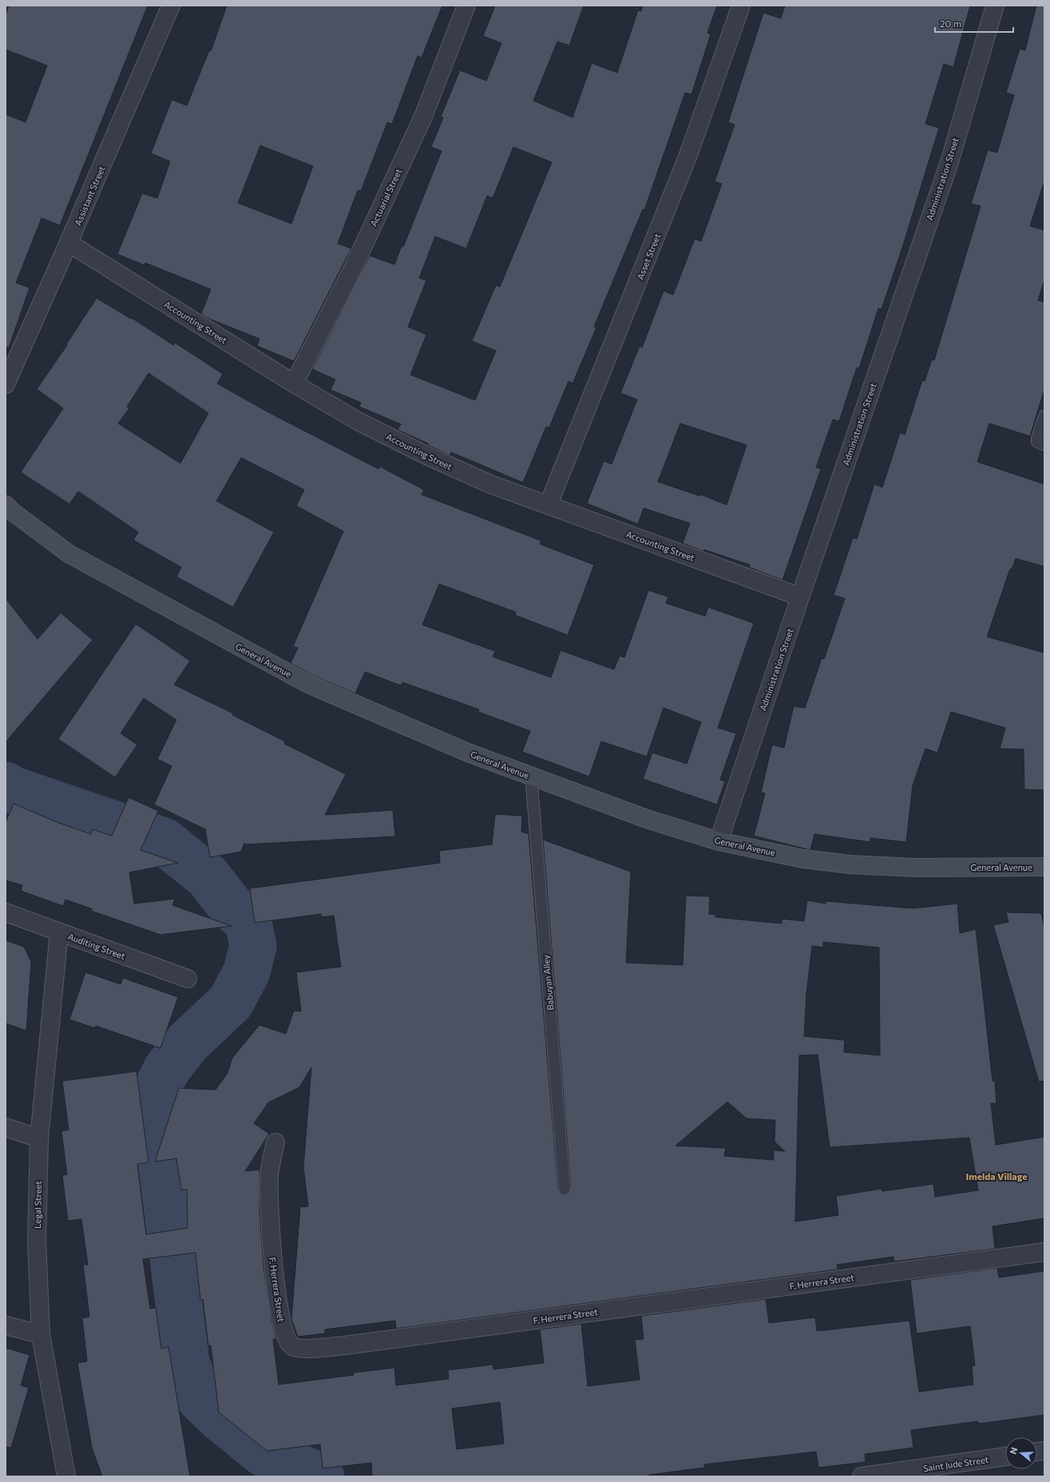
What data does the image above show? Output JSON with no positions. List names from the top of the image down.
{
  "streets": {
    "street": [
      "Administration Street",
      "Assistant Street",
      "Actuarial Street",
      "Asset Street",
      "Accounting Street",
      "General Avenue",
      "Auditing Street",
      "Legal Street",
      "F. Herrera Street",
      "Saint Jude Street"
    ],
    "lane": ["Babuyan Alley"]
  },
  "crossings": [
    ["Administration Street", "Accounting Street"],
    ["Administration Street", "General Avenue"],
    ["Assistant Street", "Accounting Street"],
    ["Actuarial Street", "Accounting Street"],
    ["Asset Street", "Accounting Street"],
    ["General Avenue", "Babuyan Alley"],
    ["Auditing Street", "Legal Street"]
  ],
  "districts": ["Imelda Village"],
  "scale_bar": "20 m",
  "north": "left"
}
